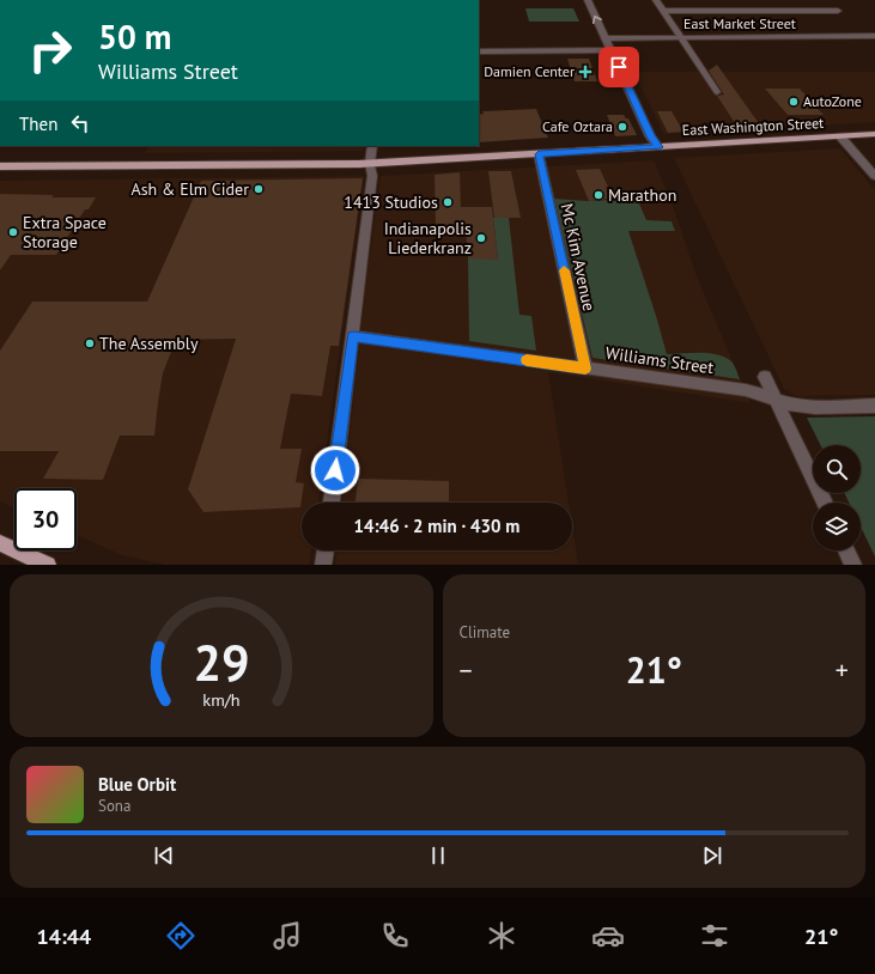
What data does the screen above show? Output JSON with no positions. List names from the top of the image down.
{
  "streets": {
    "main road": ["East Washington Street"],
    "street": ["East Market Street", "Mc Kim Avenue", "Williams Street"]
  },
  "crossings": [
    ["East Washington Street", "Mc Kim Avenue"],
    ["Mc Kim Avenue", "Williams Street"]
  ],
  "places": {
    "health": ["Damien Center"],
    "other": [
      "AutoZone",
      "Cafe Oztara",
      "Ash & Elm Cider",
      "Marathon",
      "1413 Studios",
      "Extra Space Storage",
      "Indianapolis Liederkranz",
      "The Assembly"
    ]
  },
  "page": {
    "turn": ["50 m", "Williams Street"],
    "then": "Then",
    "limit": "30",
    "trip": "14:46 · 2 min · 430 m",
    "tile": "Climate",
    "heat": ["−", "21°", "+"],
    "song": ["Blue Orbit", "Sona"],
    "tabs": ["14:44", "21°"],
    "gauge": ["29", "km/h"]
  }
}
